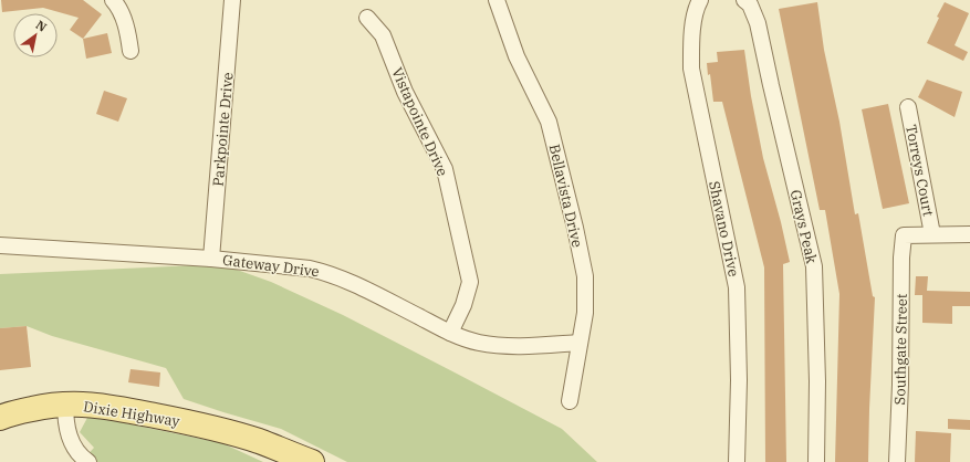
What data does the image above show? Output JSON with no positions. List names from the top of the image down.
{
  "streets": {
    "main road": ["Dixie Highway"],
    "street": [
      "Vistapointe Drive",
      "Parkpointe Drive",
      "Torreys Court",
      "Bellavista Drive",
      "Grays Peak",
      "Shavano Drive",
      "Gateway Drive",
      "Southgate Street"
    ]
  },
  "crossings": [
    ["Vistapointe Drive", "Gateway Drive"],
    ["Parkpointe Drive", "Gateway Drive"],
    ["Torreys Court", "Southgate Street"],
    ["Bellavista Drive", "Gateway Drive"]
  ],
  "north": "top right"
}
